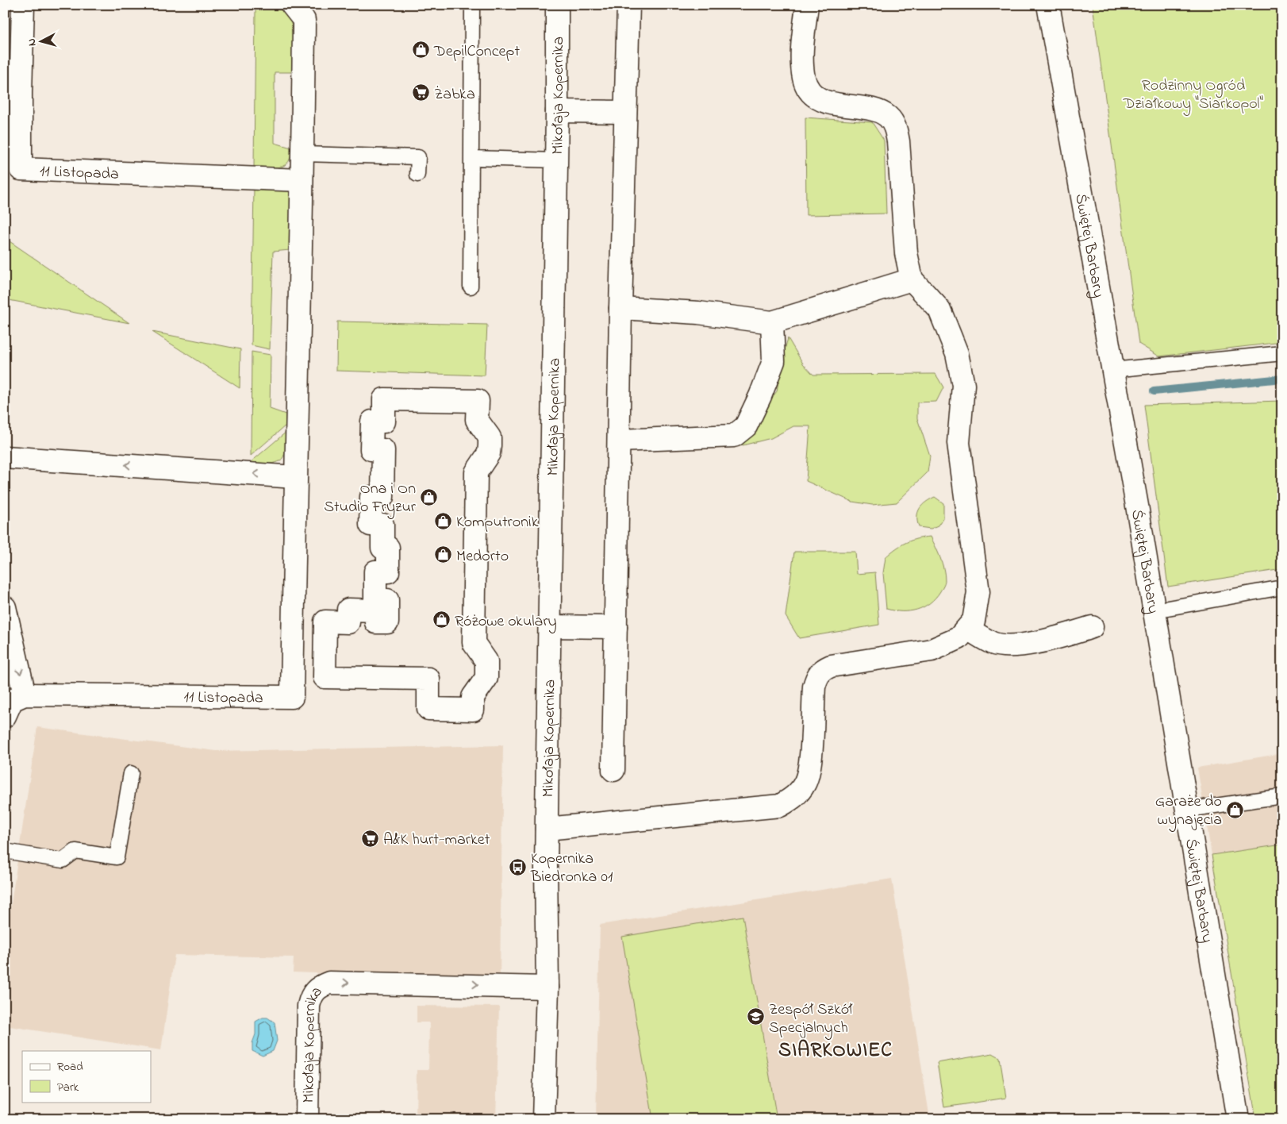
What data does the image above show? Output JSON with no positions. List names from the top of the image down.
{
  "streets": {
    "street": ["Mikołaja Kopernika", "11 Listopada", "Świętej Barbary"]
  },
  "districts": ["SIARKOWIEC"],
  "parks": ["Rodzinny Ogród Działkowy \"Siarkopol\""],
  "places": {
    "shop": [
      "DepilConcept",
      "Ona i On Studio Fryzur",
      "Komputronik",
      "Medorto",
      "Różowe okulary",
      "Garaże do wynajęcia"
    ],
    "supermarket": ["Żabka", "A&K hurt-market"],
    "bus stop": ["Kopernika Biedronka 01"],
    "school or university": ["Zespół Szkół Specjalnych"]
  },
  "legend": ["Road", "Park"],
  "north": "left"
}
